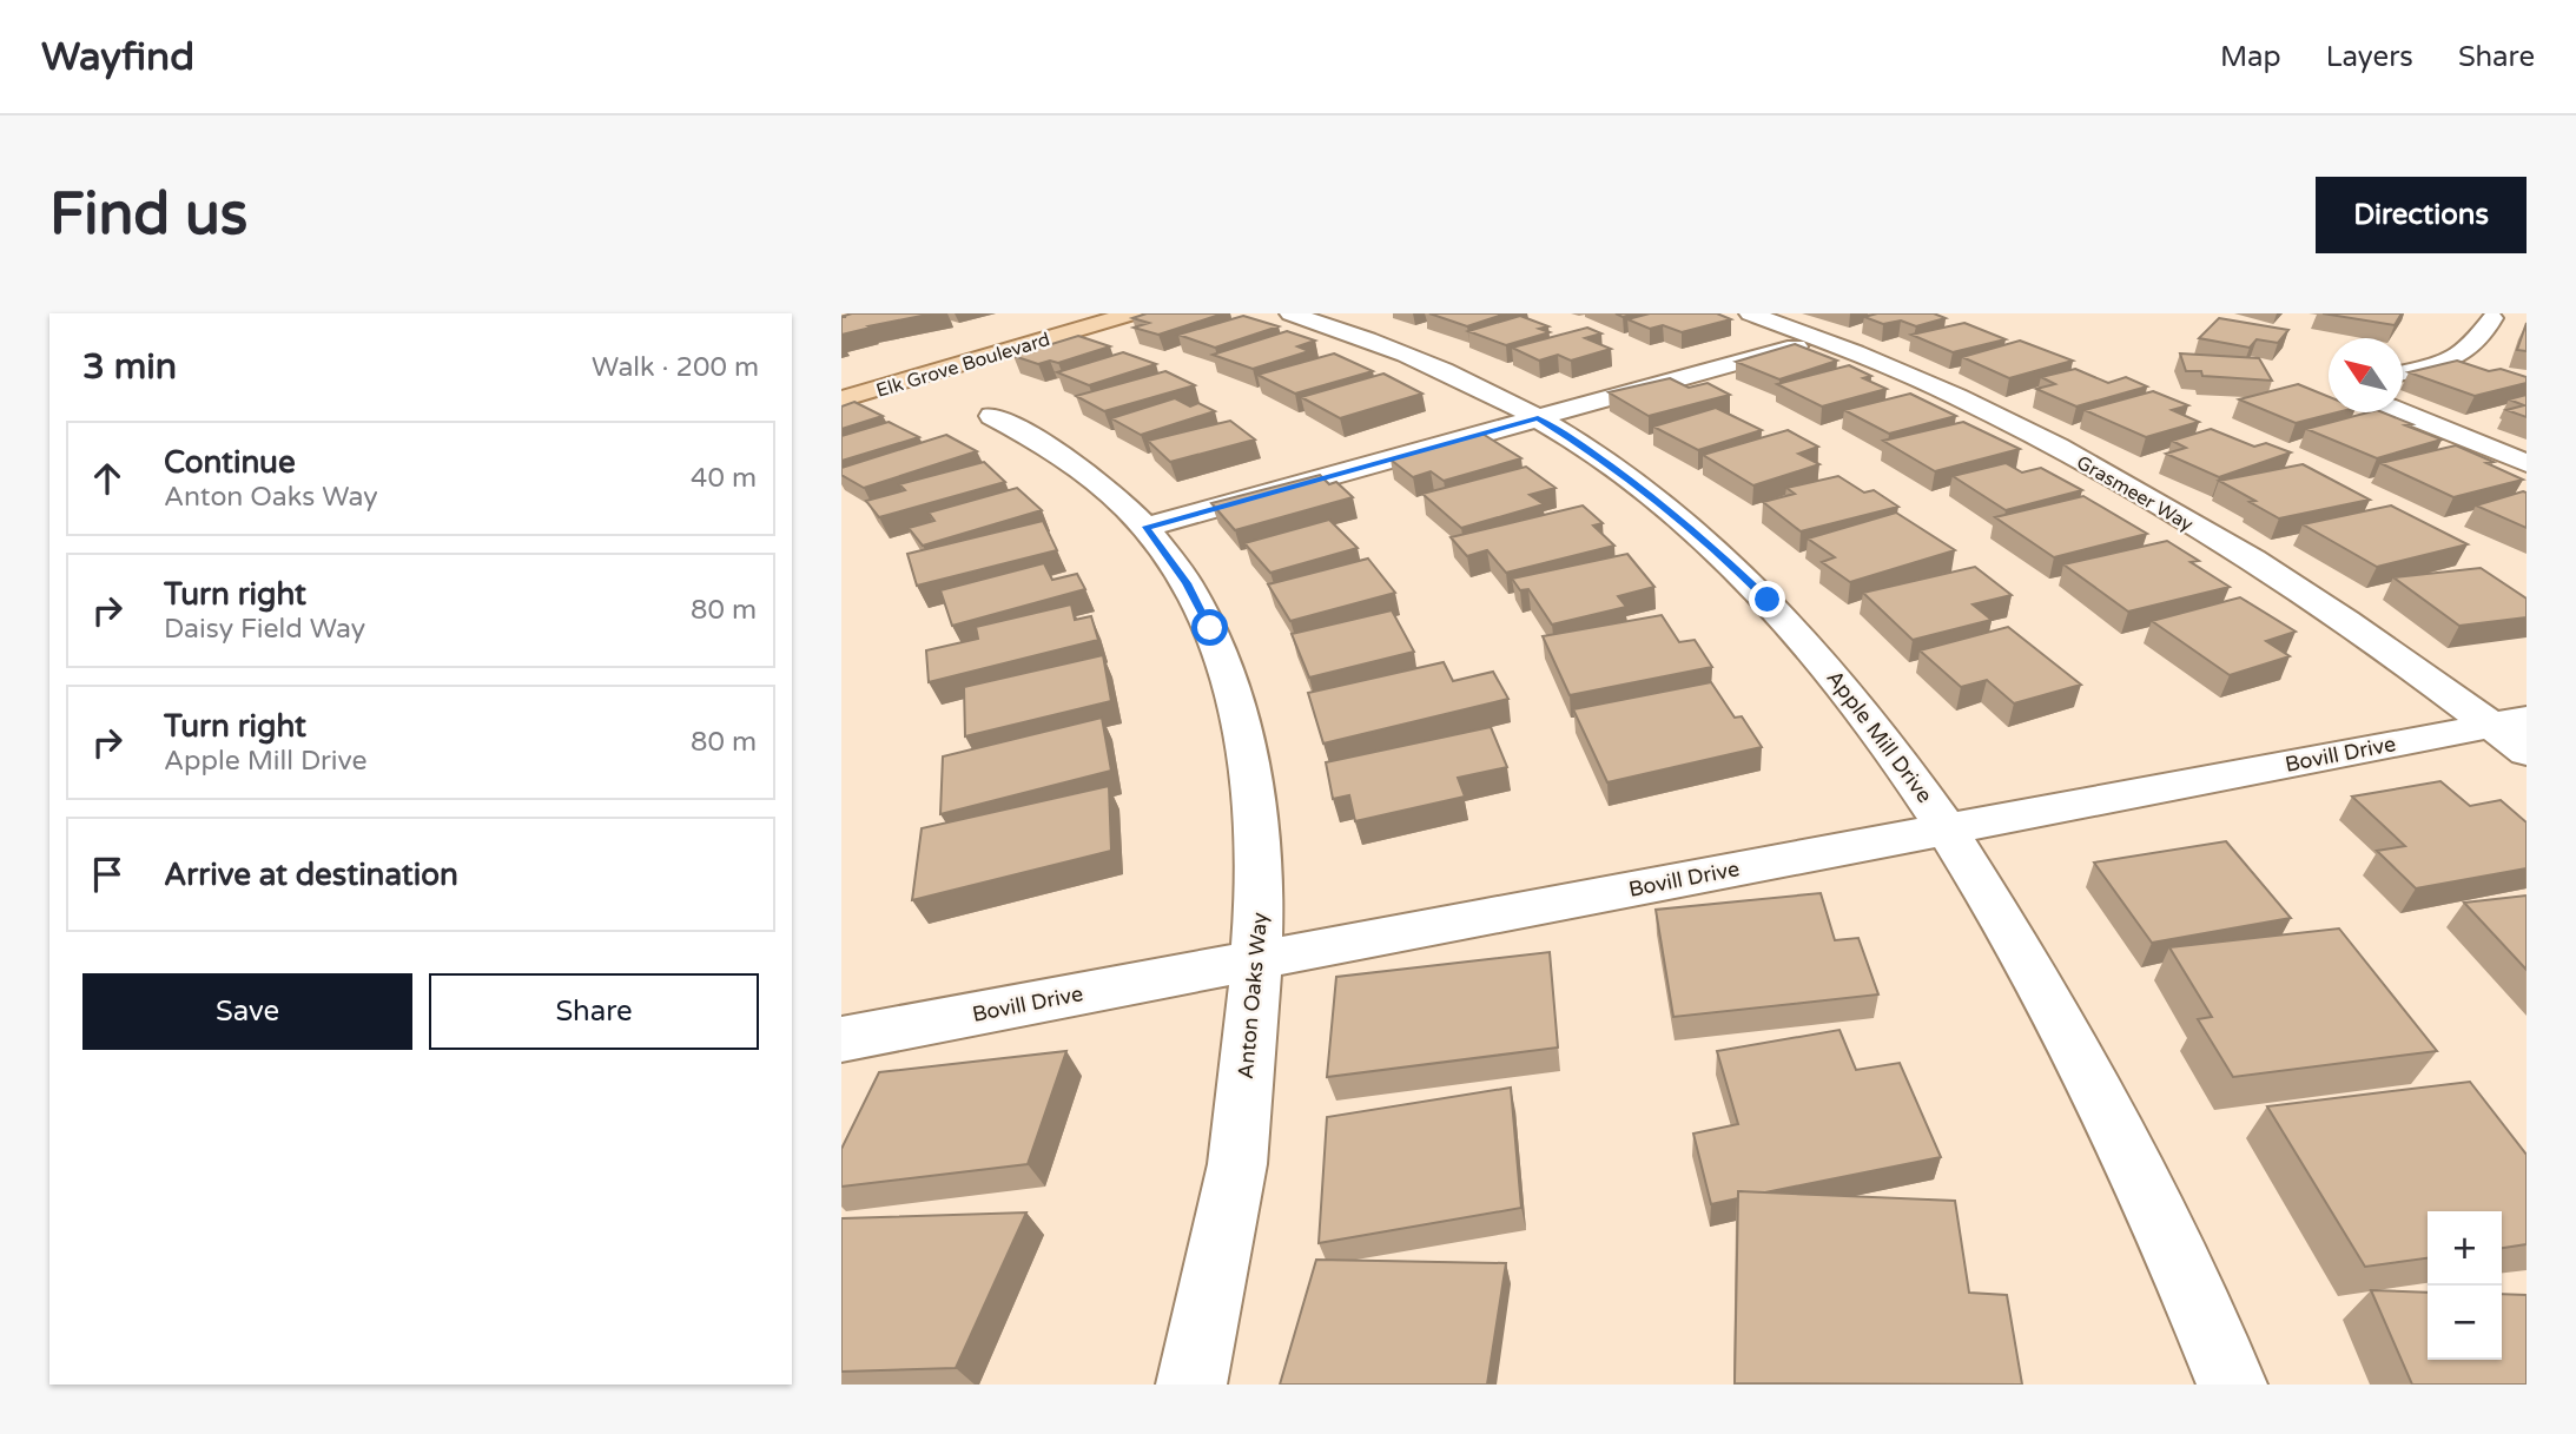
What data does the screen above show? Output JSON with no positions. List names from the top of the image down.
{
  "streets": {
    "main road": ["Elk Grove Boulevard"],
    "street": [
      "Grasmeer Way",
      "Apple Mill Drive",
      "Bovill Drive",
      "Anton Oaks Way"
    ]
  },
  "crossings": [
    ["Grasmeer Way", "Bovill Drive"],
    ["Apple Mill Drive", "Bovill Drive"],
    ["Bovill Drive", "Anton Oaks Way"]
  ],
  "north": "top left",
  "page": {
    "header": "Wayfind",
    "nav": ["Map", "Layers", "Share"],
    "buttons": [
      "Directions",
      ["Save", "Share"]
    ],
    "title": "Find us",
    "heading": ["3 min", "Walk · 200 m"],
    "list": [
      ["Continue", "Anton Oaks Way", "40 m"],
      ["Turn right", "Daisy Field Way", "80 m"],
      ["Turn right", "Apple Mill Drive", "80 m"],
      "Arrive at destination"
    ],
    "map_buttons": ["+", "−"]
  }
}
